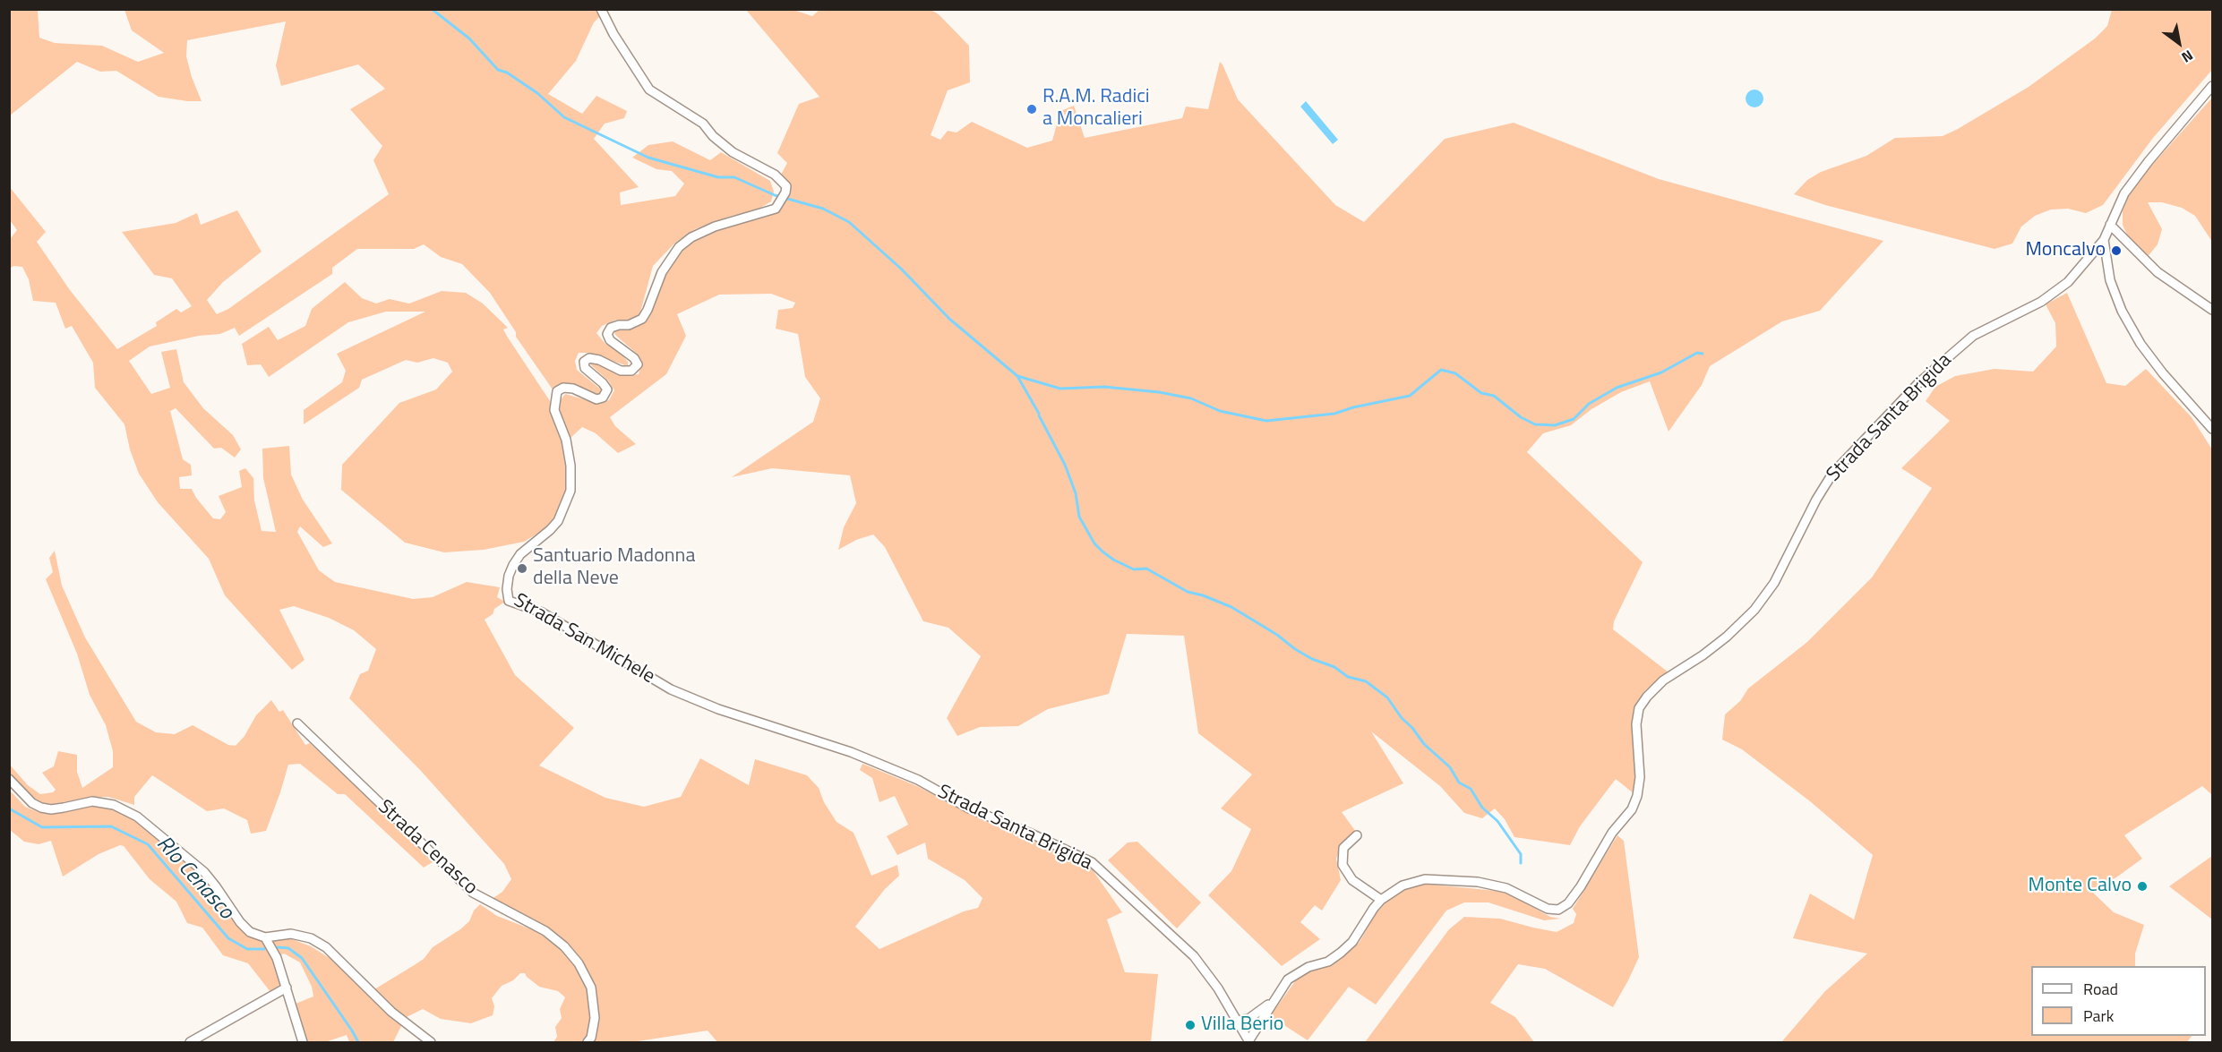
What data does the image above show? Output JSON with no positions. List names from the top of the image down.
{
  "streets": {
    "street": ["Strada Santa Brigida", "Strada San Michele", "Strada Cenasco"]
  },
  "crossings": [
    ["Strada Santa Brigida", "Strada San Michele"]
  ],
  "water": ["RIo Cenasco"],
  "places": [
    "R.A.M. Radici a Moncalieri",
    "Moncalvo",
    "Santuario Madonna della Neve",
    "Monte Calvo",
    "Villa Berio"
  ],
  "legend": ["Road", "Park"],
  "north": "bottom right"
}
